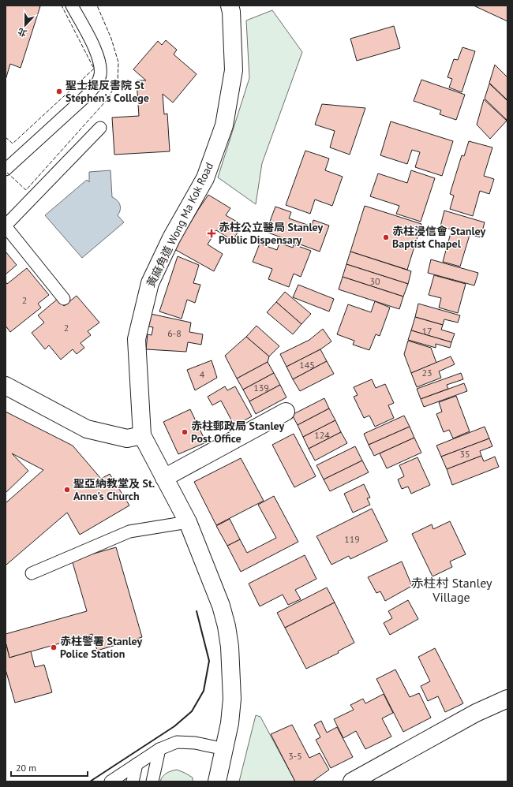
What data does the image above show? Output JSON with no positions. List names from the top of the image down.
{
  "streets": {
    "street": ["黃麻角道 Wong Ma Kok Road"]
  },
  "districts": ["赤柱村 Stanley Village"],
  "places": {
    "other": [
      "聖士提反書院 St Stephen's College",
      "赤柱浸信會 Stanley Baptist Chapel",
      "赤柱郵政局 Stanley Post Office",
      "聖亞納教堂及 St. Anne's Church",
      "赤柱警署 Stanley Police Station"
    ],
    "health": ["赤柱公立醫局 Stanley Public Dispensary"]
  },
  "house_numbers": [
    "30",
    "2",
    "2",
    "17",
    "6-8",
    "145",
    "23",
    "4",
    "139",
    "124",
    "35",
    "119",
    "3-5"
  ],
  "scale_bar": "20 m",
  "north": "bottom"
}
